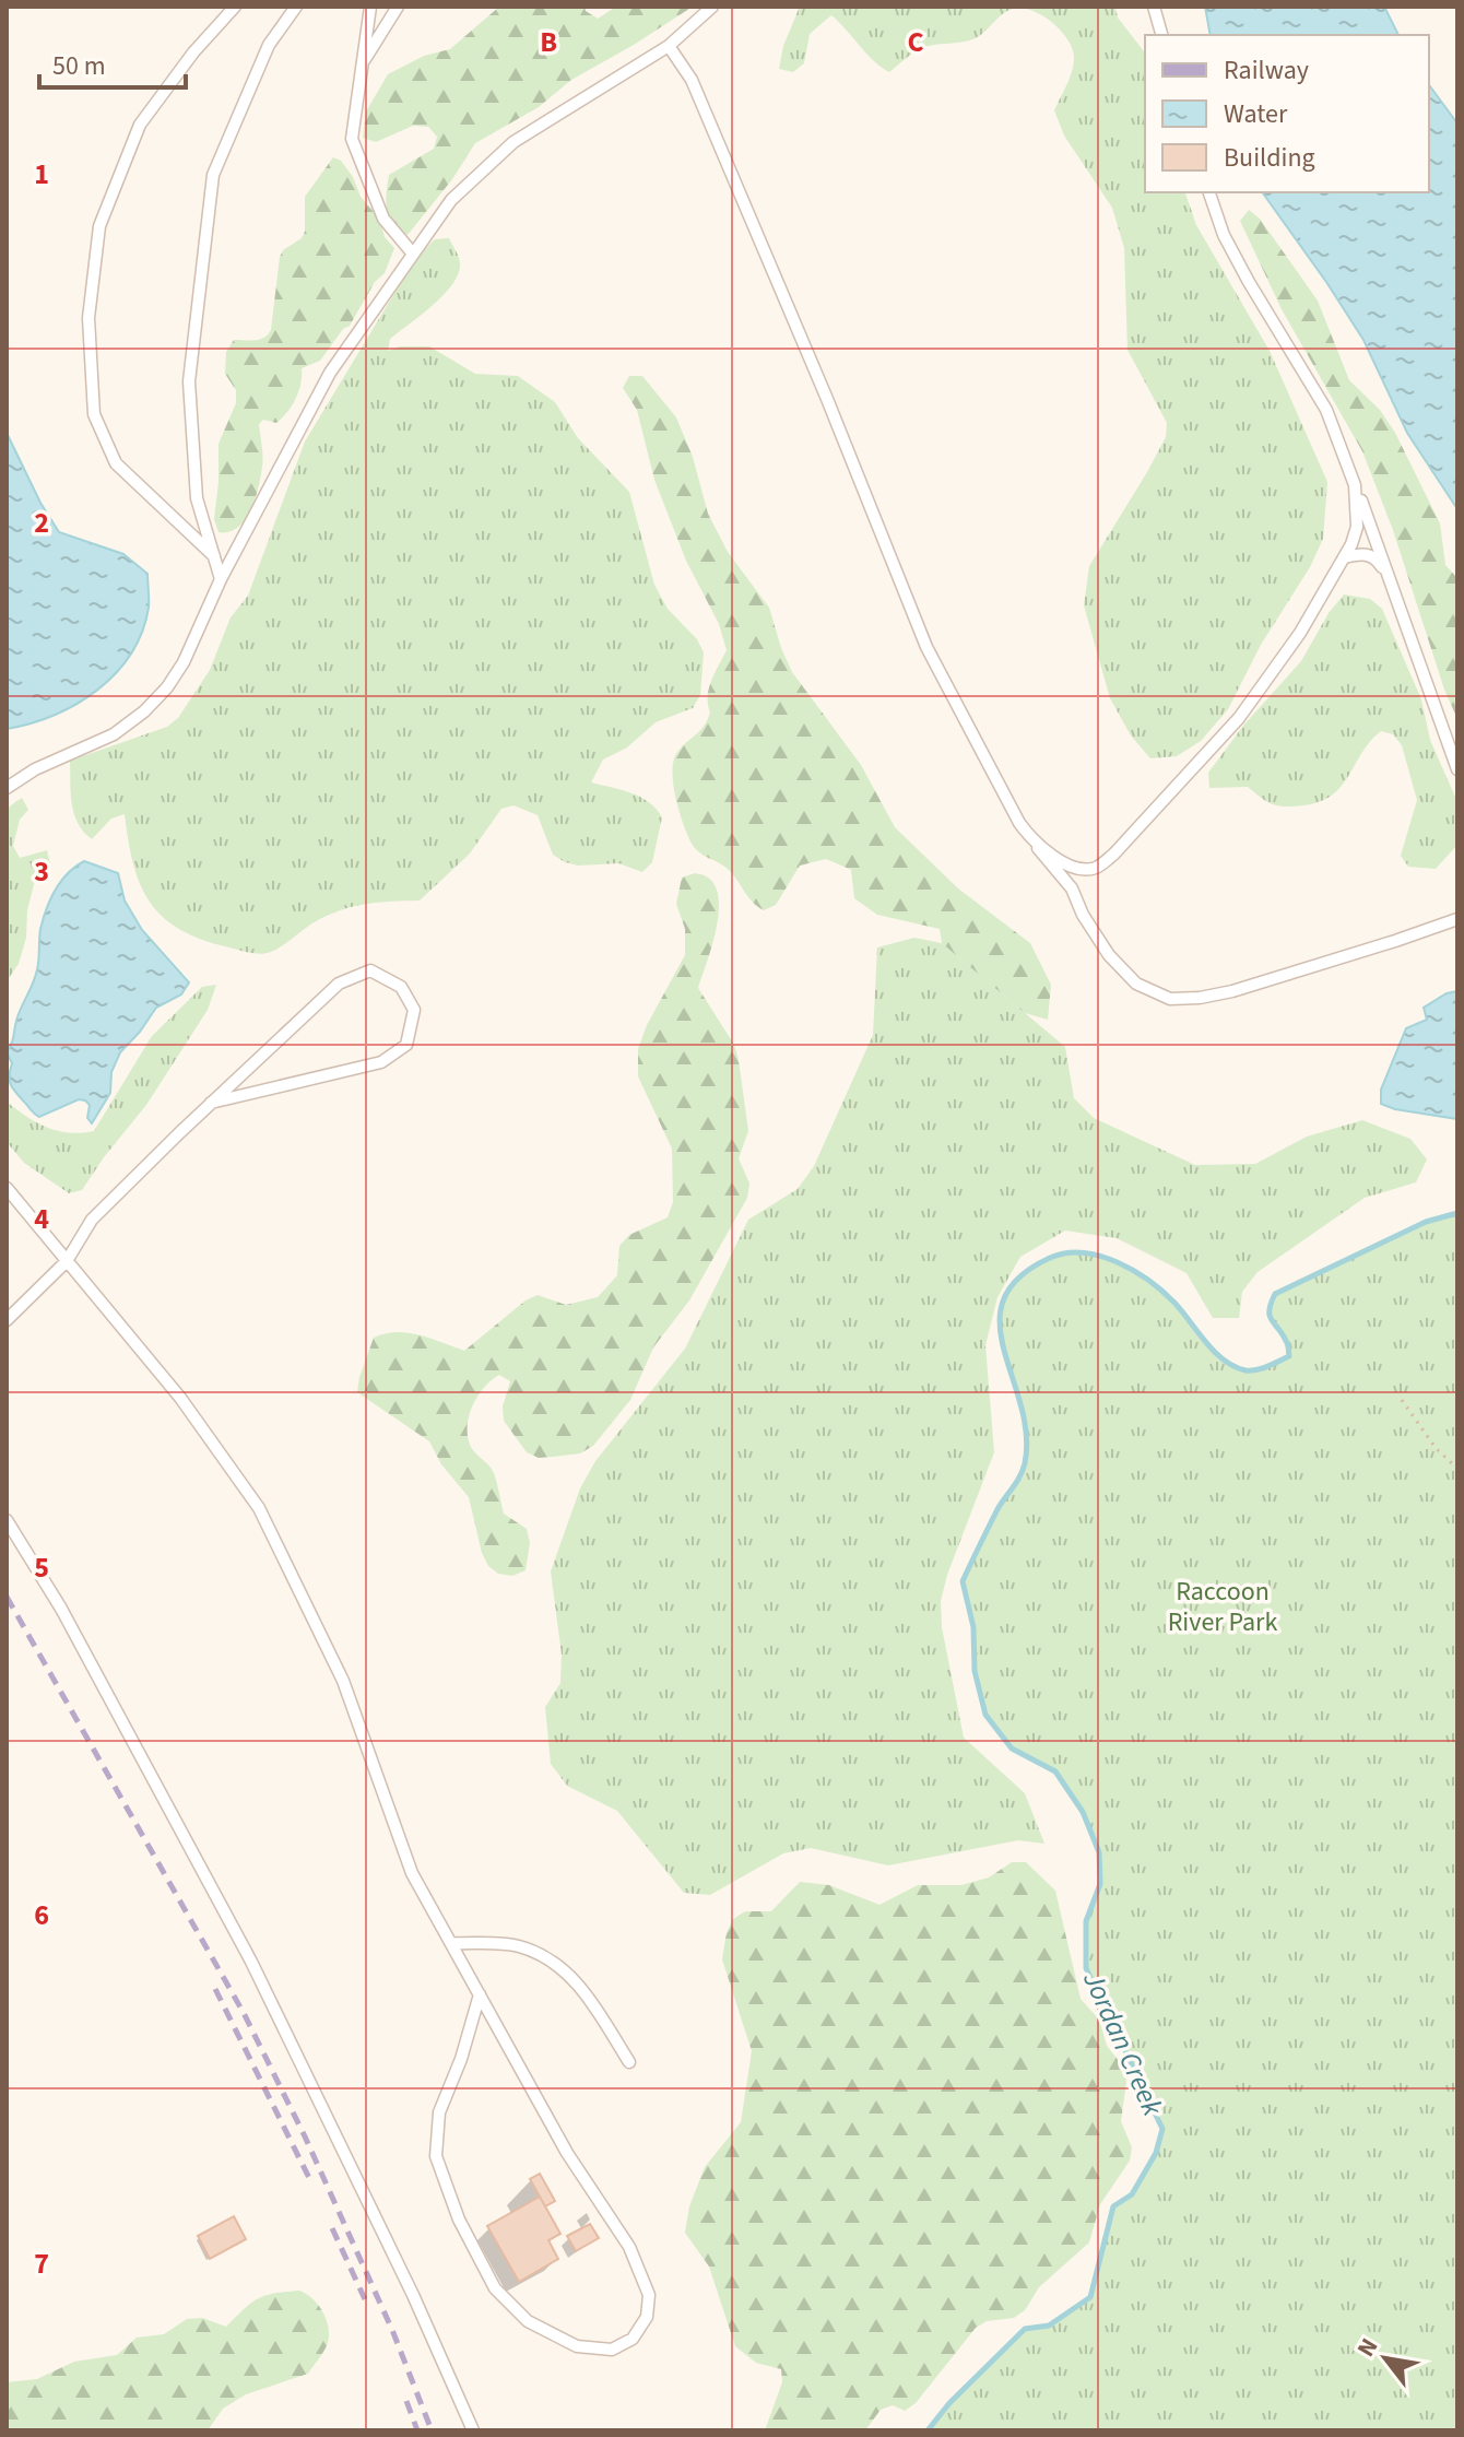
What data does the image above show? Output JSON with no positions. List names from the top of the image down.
{
  "water": ["Jordan Creek"],
  "parks": ["Raccoon River Park"],
  "legend": ["Railway", "Water", "Building"],
  "scale_bar": "50 m",
  "north": "top left",
  "grid": {
    "columns": ["B", "C"],
    "rows": [
      "1",
      "2",
      "3",
      "4",
      "5",
      "6",
      "7"
    ]
  }
}
